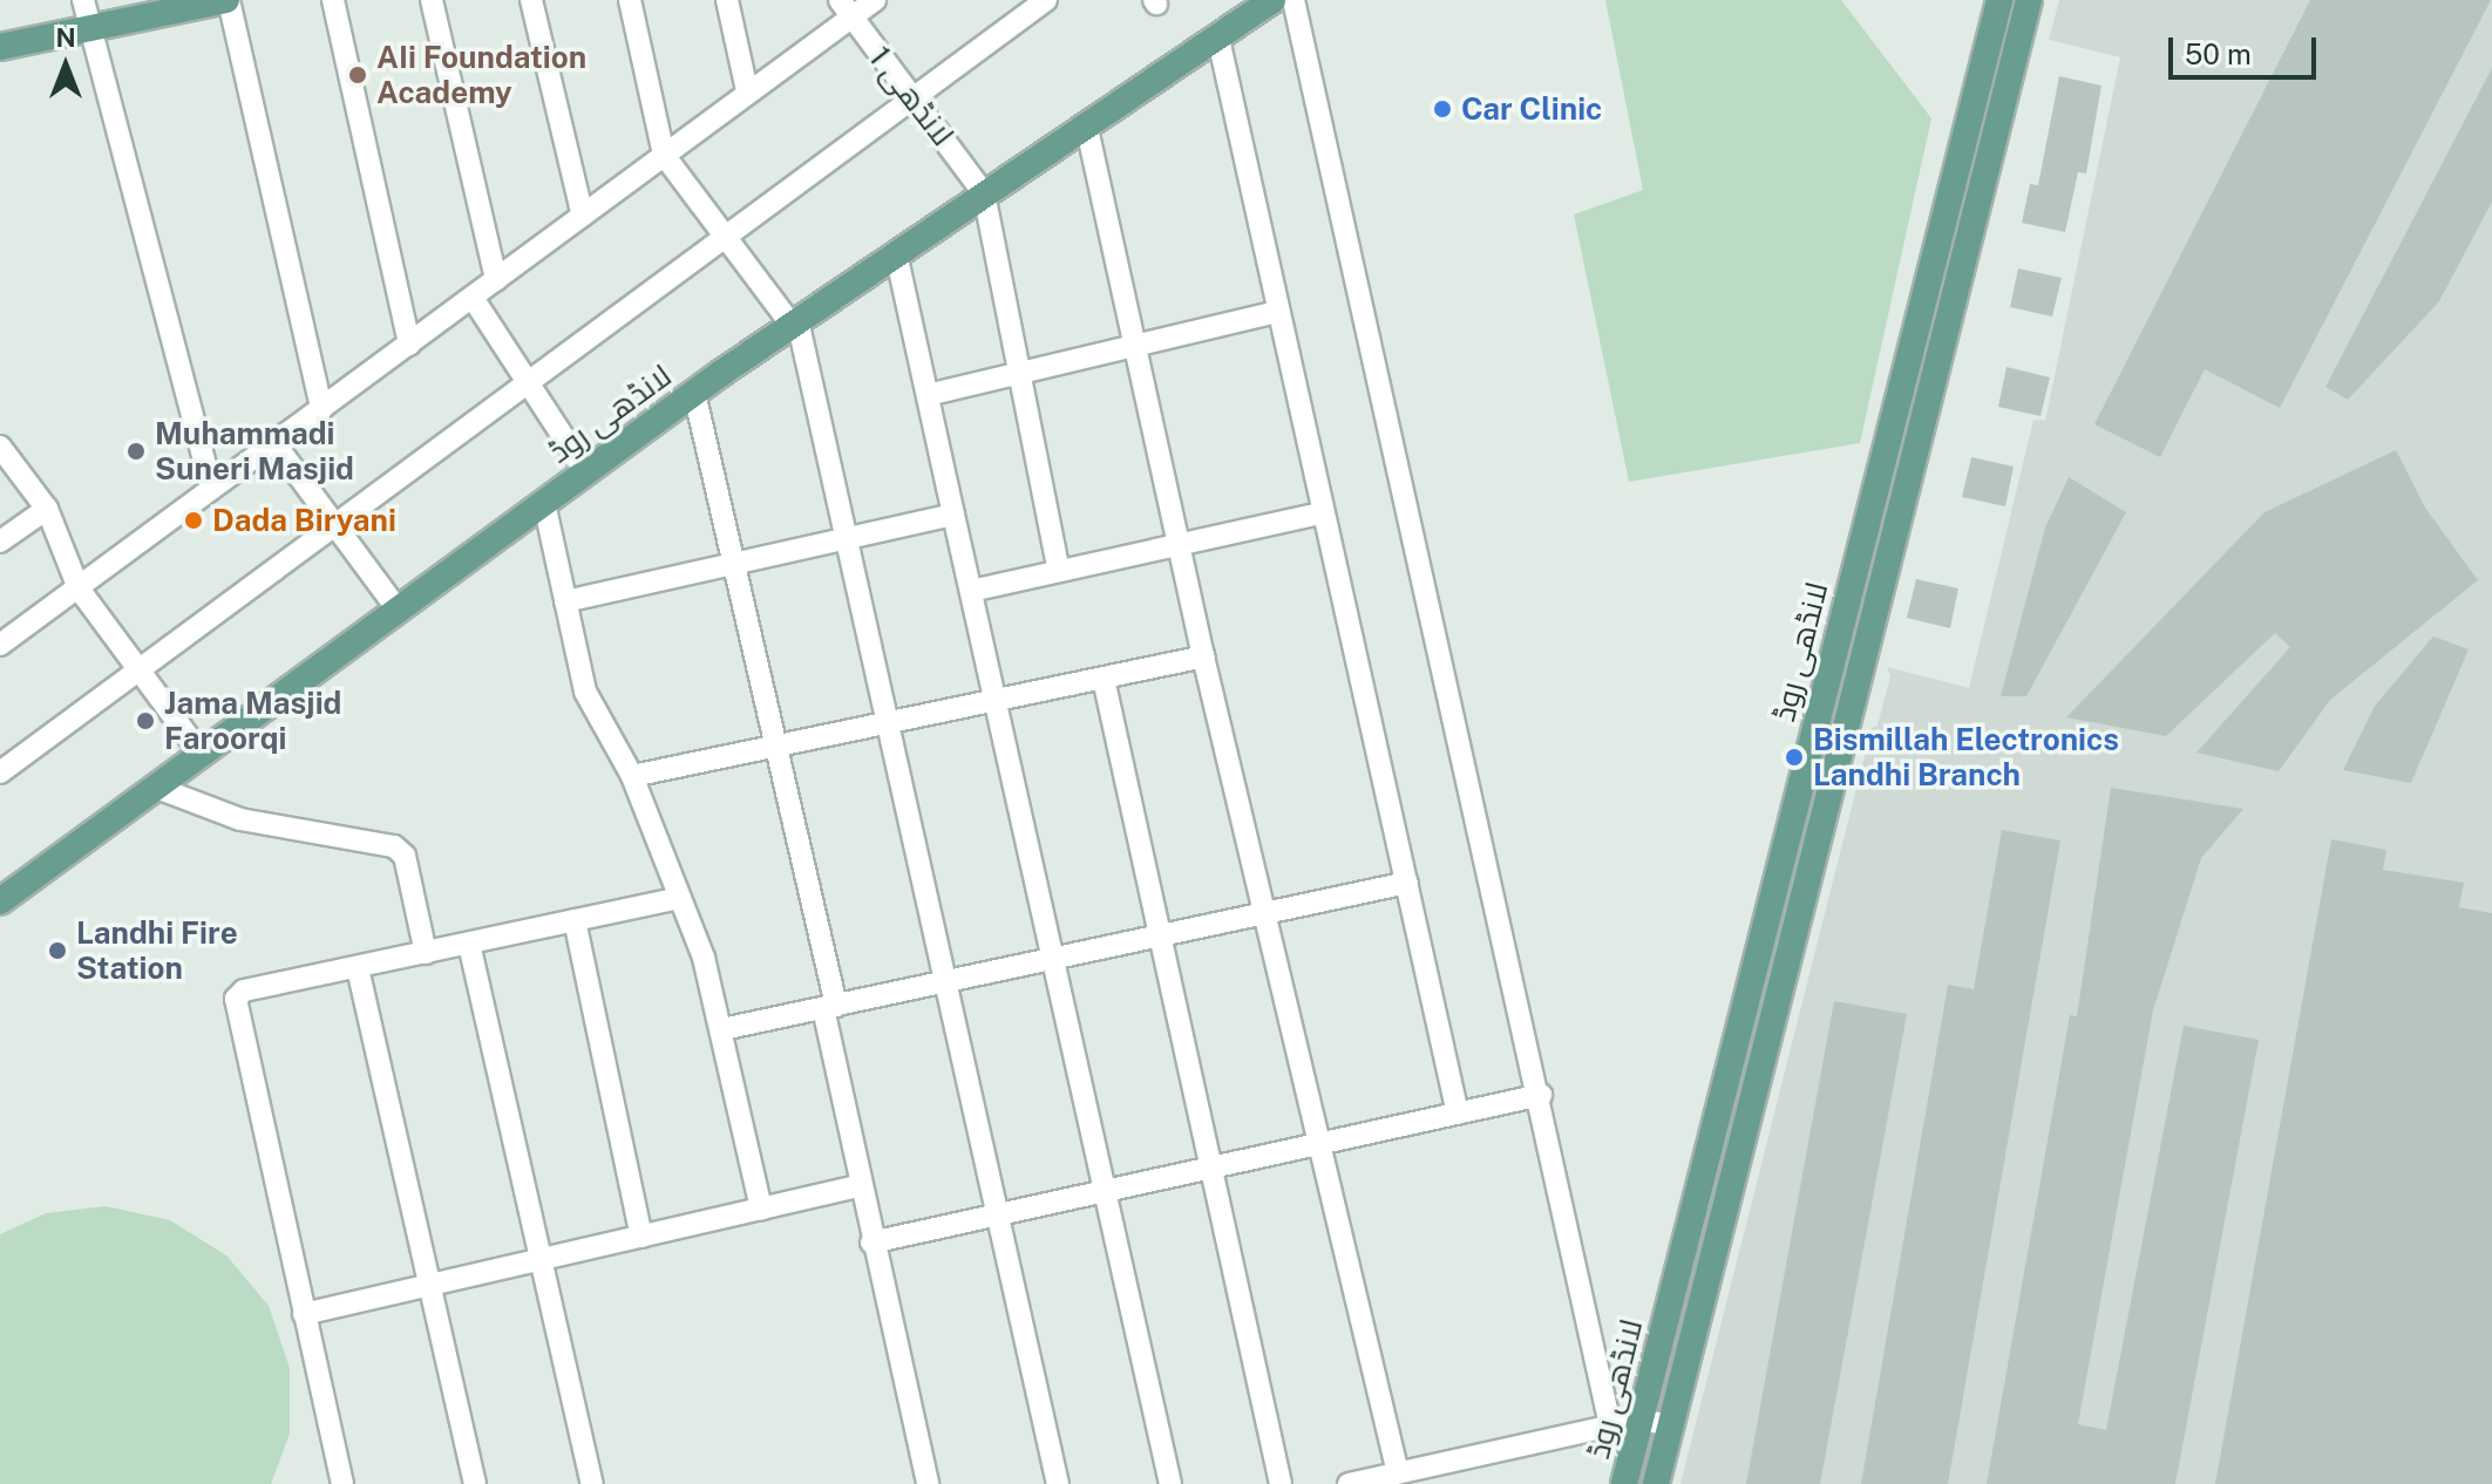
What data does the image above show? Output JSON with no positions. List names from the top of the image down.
{
  "streets": {
    "main road": ["لانڈھی روڈ"],
    "street": ["لانڈھی 1"]
  },
  "crossings": [
    ["لانڈھی 1", "لانڈھی روڈ"]
  ],
  "places": [
    "AIi Foundation Academy",
    "Car Clinic",
    "Muhammadi Suneri Masjid",
    "Dada Biryani",
    "Jama Masjid Faroorqi",
    "Bismillah Electronics Landhi Branch",
    "Landhi Fire Station"
  ],
  "scale_bar": "50 m",
  "north": "top"
}
